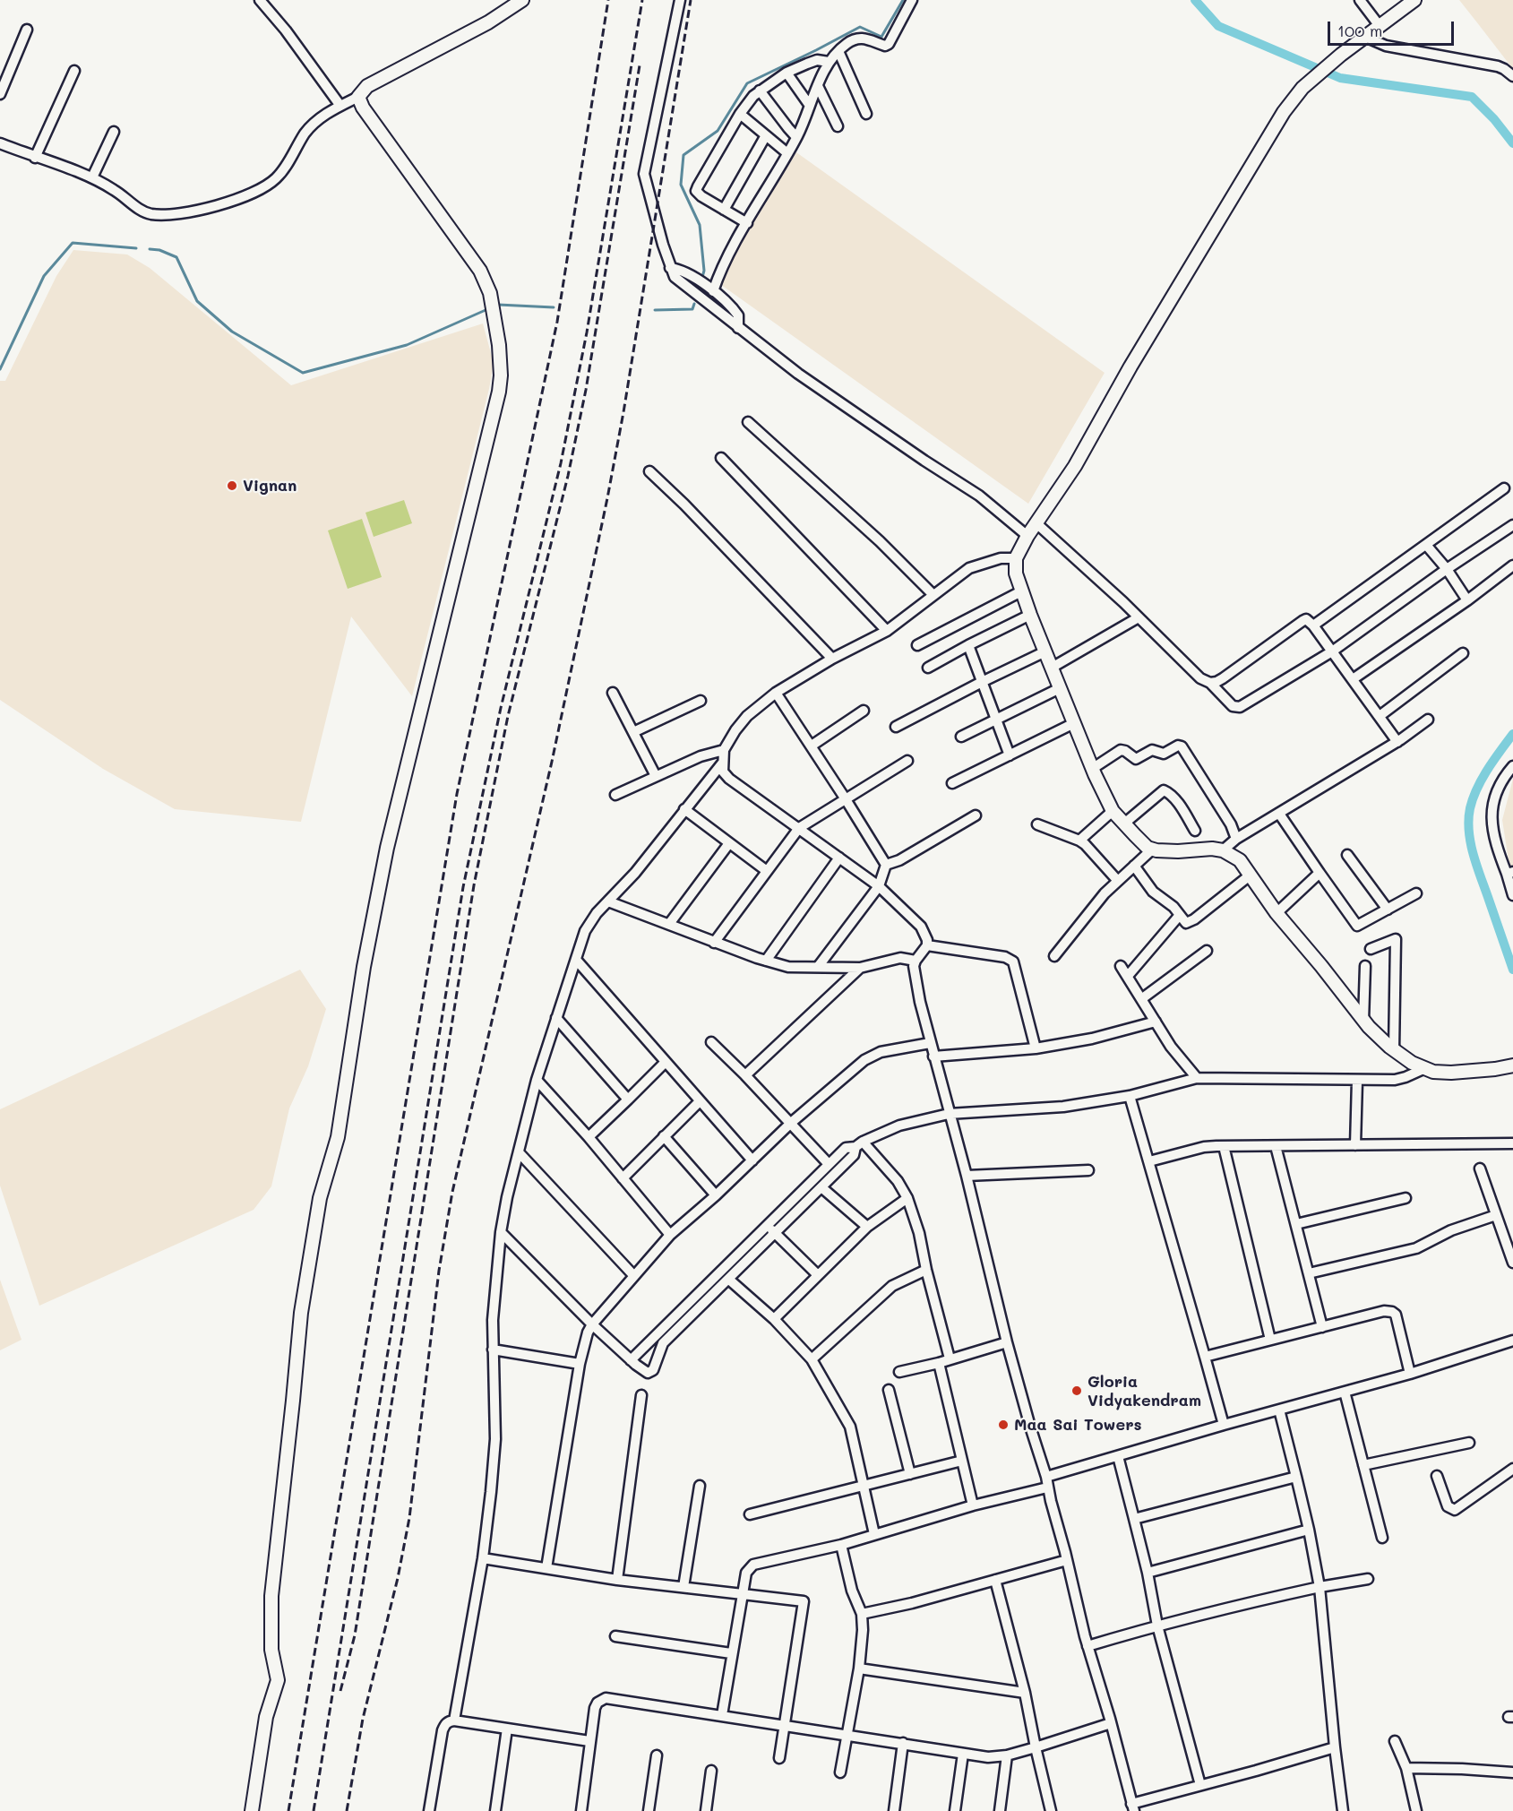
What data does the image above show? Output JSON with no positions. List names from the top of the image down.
{
  "places": ["Vignan", "Gloria Vidyakendram", "Maa Sai Towers"],
  "scale_bar": "100 m"
}
